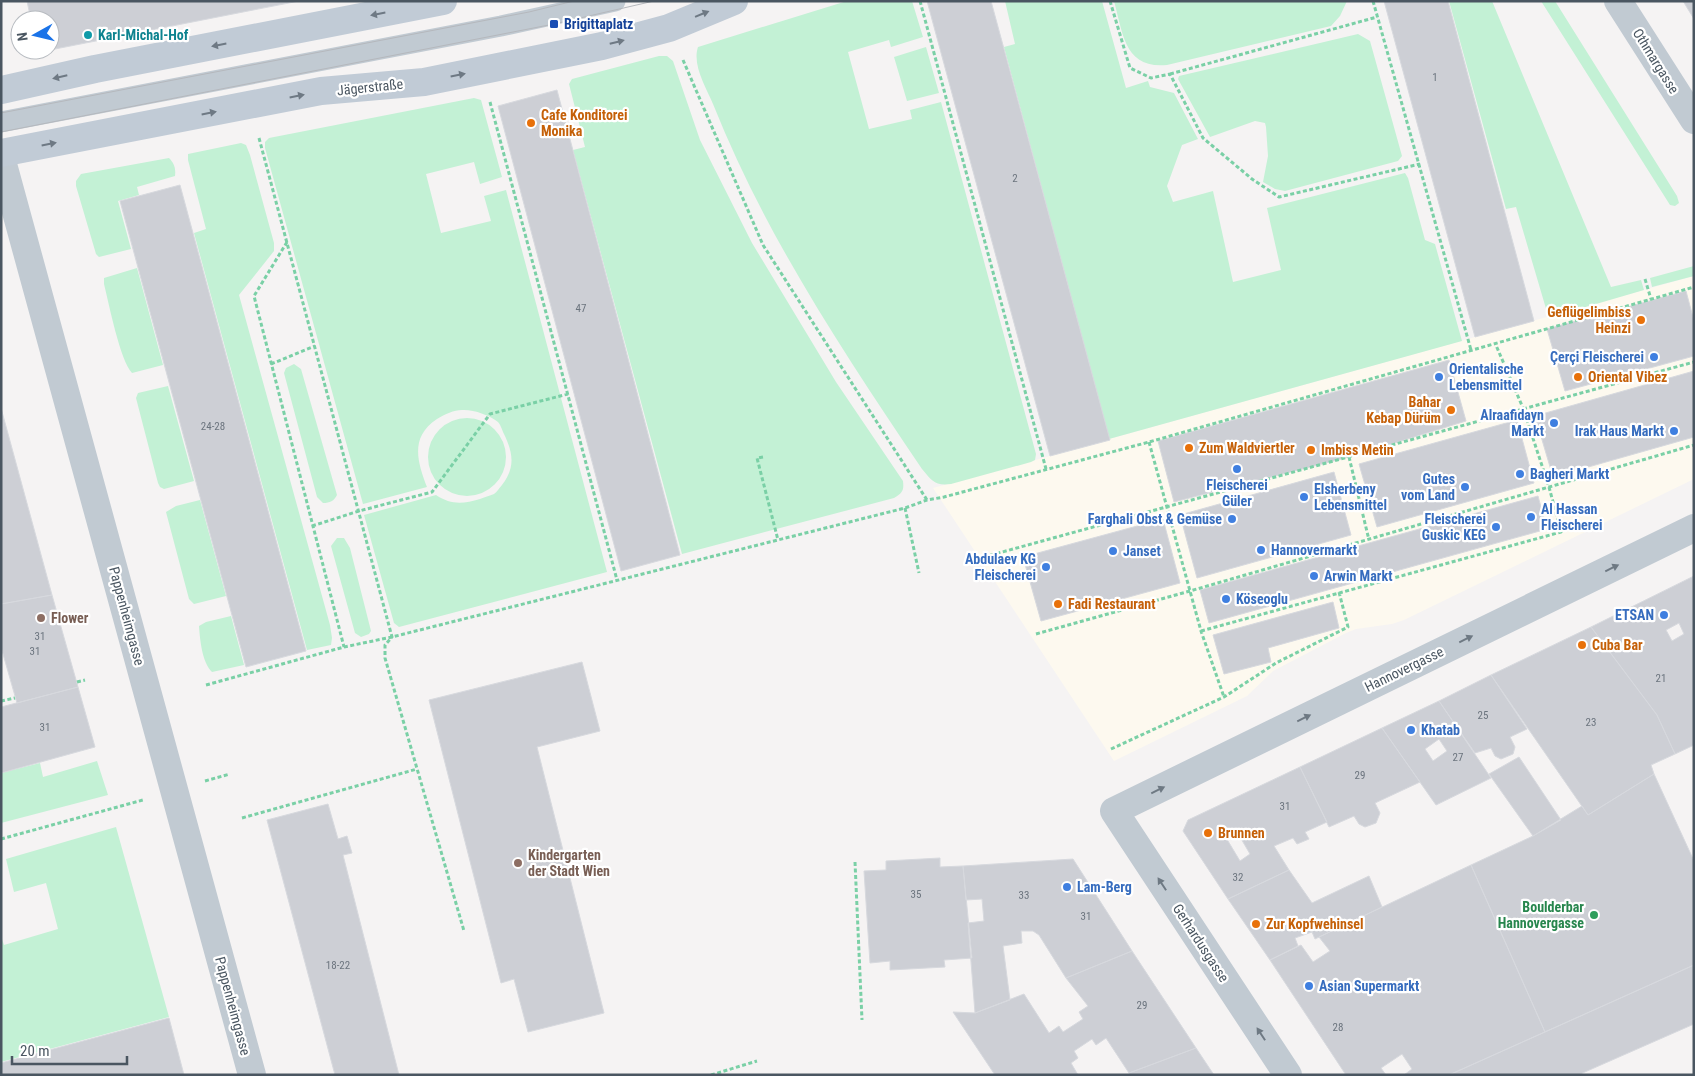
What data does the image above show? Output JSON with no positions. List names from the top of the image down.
{
  "streets": {
    "main road": ["Jägerstraße"],
    "street": [
      "Othmargasse",
      "Pappenheimgasse",
      "Hannovergasse",
      "Gerhardusgasse"
    ]
  },
  "crossings": [
    ["Hannovergasse", "Gerhardusgasse"]
  ],
  "one_way": ["Hannovergasse", "Gerhardusgasse"],
  "places": {
    "transit": ["Brigittaplatz"],
    "other": [
      "Karl-Michal-Hof",
      "Cafe Konditorei Monika",
      "Geflügelimbiss Heinzi",
      "Çerçi Fleischerei",
      "Orientalische Lebensmittel",
      "Oriental Vibez",
      "Bahar Kebap Dürüm",
      "Alraafidayn Markt",
      "Irak Haus Markt",
      "Zum Waldviertler",
      "Imbiss Metin",
      "Fleischerei Güler",
      "Bagheri Markt",
      "Gutes vom Land",
      "Elsherbeny Lebensmittel",
      "Al Hassan Fleischerei",
      "Farghali Obst & Gemüse",
      "Fleischerei Guskic KEG",
      "Hannovermarkt",
      "Janset",
      "Abdulaev KG Fleischerei",
      "Arwin Markt",
      "Köseoglu",
      "Fadi Restaurant",
      "ETSAN",
      "Flower",
      "Cuba Bar",
      "Khatab",
      "Brunnen",
      "Kindergarten der Stadt Wien",
      "Lam-Berg",
      "Boulderbar Hannovergasse",
      "Zur Kopfwehinsel",
      "Asian Supermarkt"
    ]
  },
  "house_numbers": [
    "1",
    "2",
    "47",
    "24-28",
    "31",
    "31",
    "21",
    "25",
    "23",
    "31",
    "27",
    "29",
    "31",
    "32",
    "35",
    "33",
    "31",
    "18-22",
    "29",
    "28"
  ],
  "scale_bar": "20 m",
  "north": "left"
}
